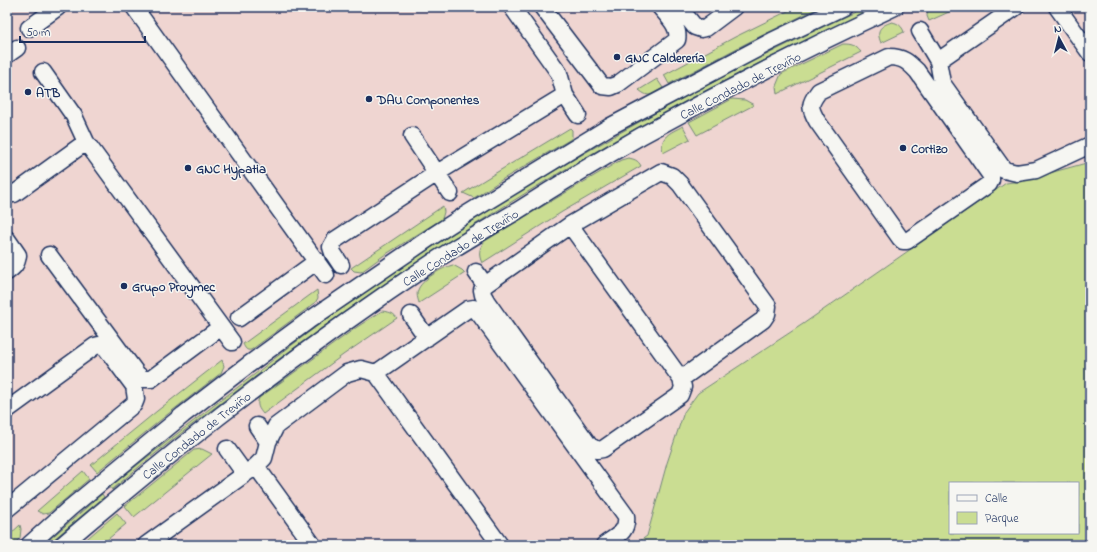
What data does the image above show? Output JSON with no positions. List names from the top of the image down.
{
  "streets": {
    "street": ["Calle Condado de Treviño"]
  },
  "places": [
    "GNC Calderería",
    "ATB",
    "DAU Componentes",
    "Cortizo",
    "GNC Hypatia",
    "Grupo Proymec"
  ],
  "legend": ["Calle", "Parque"],
  "scale_bar": "50 m",
  "north": "top"
}
